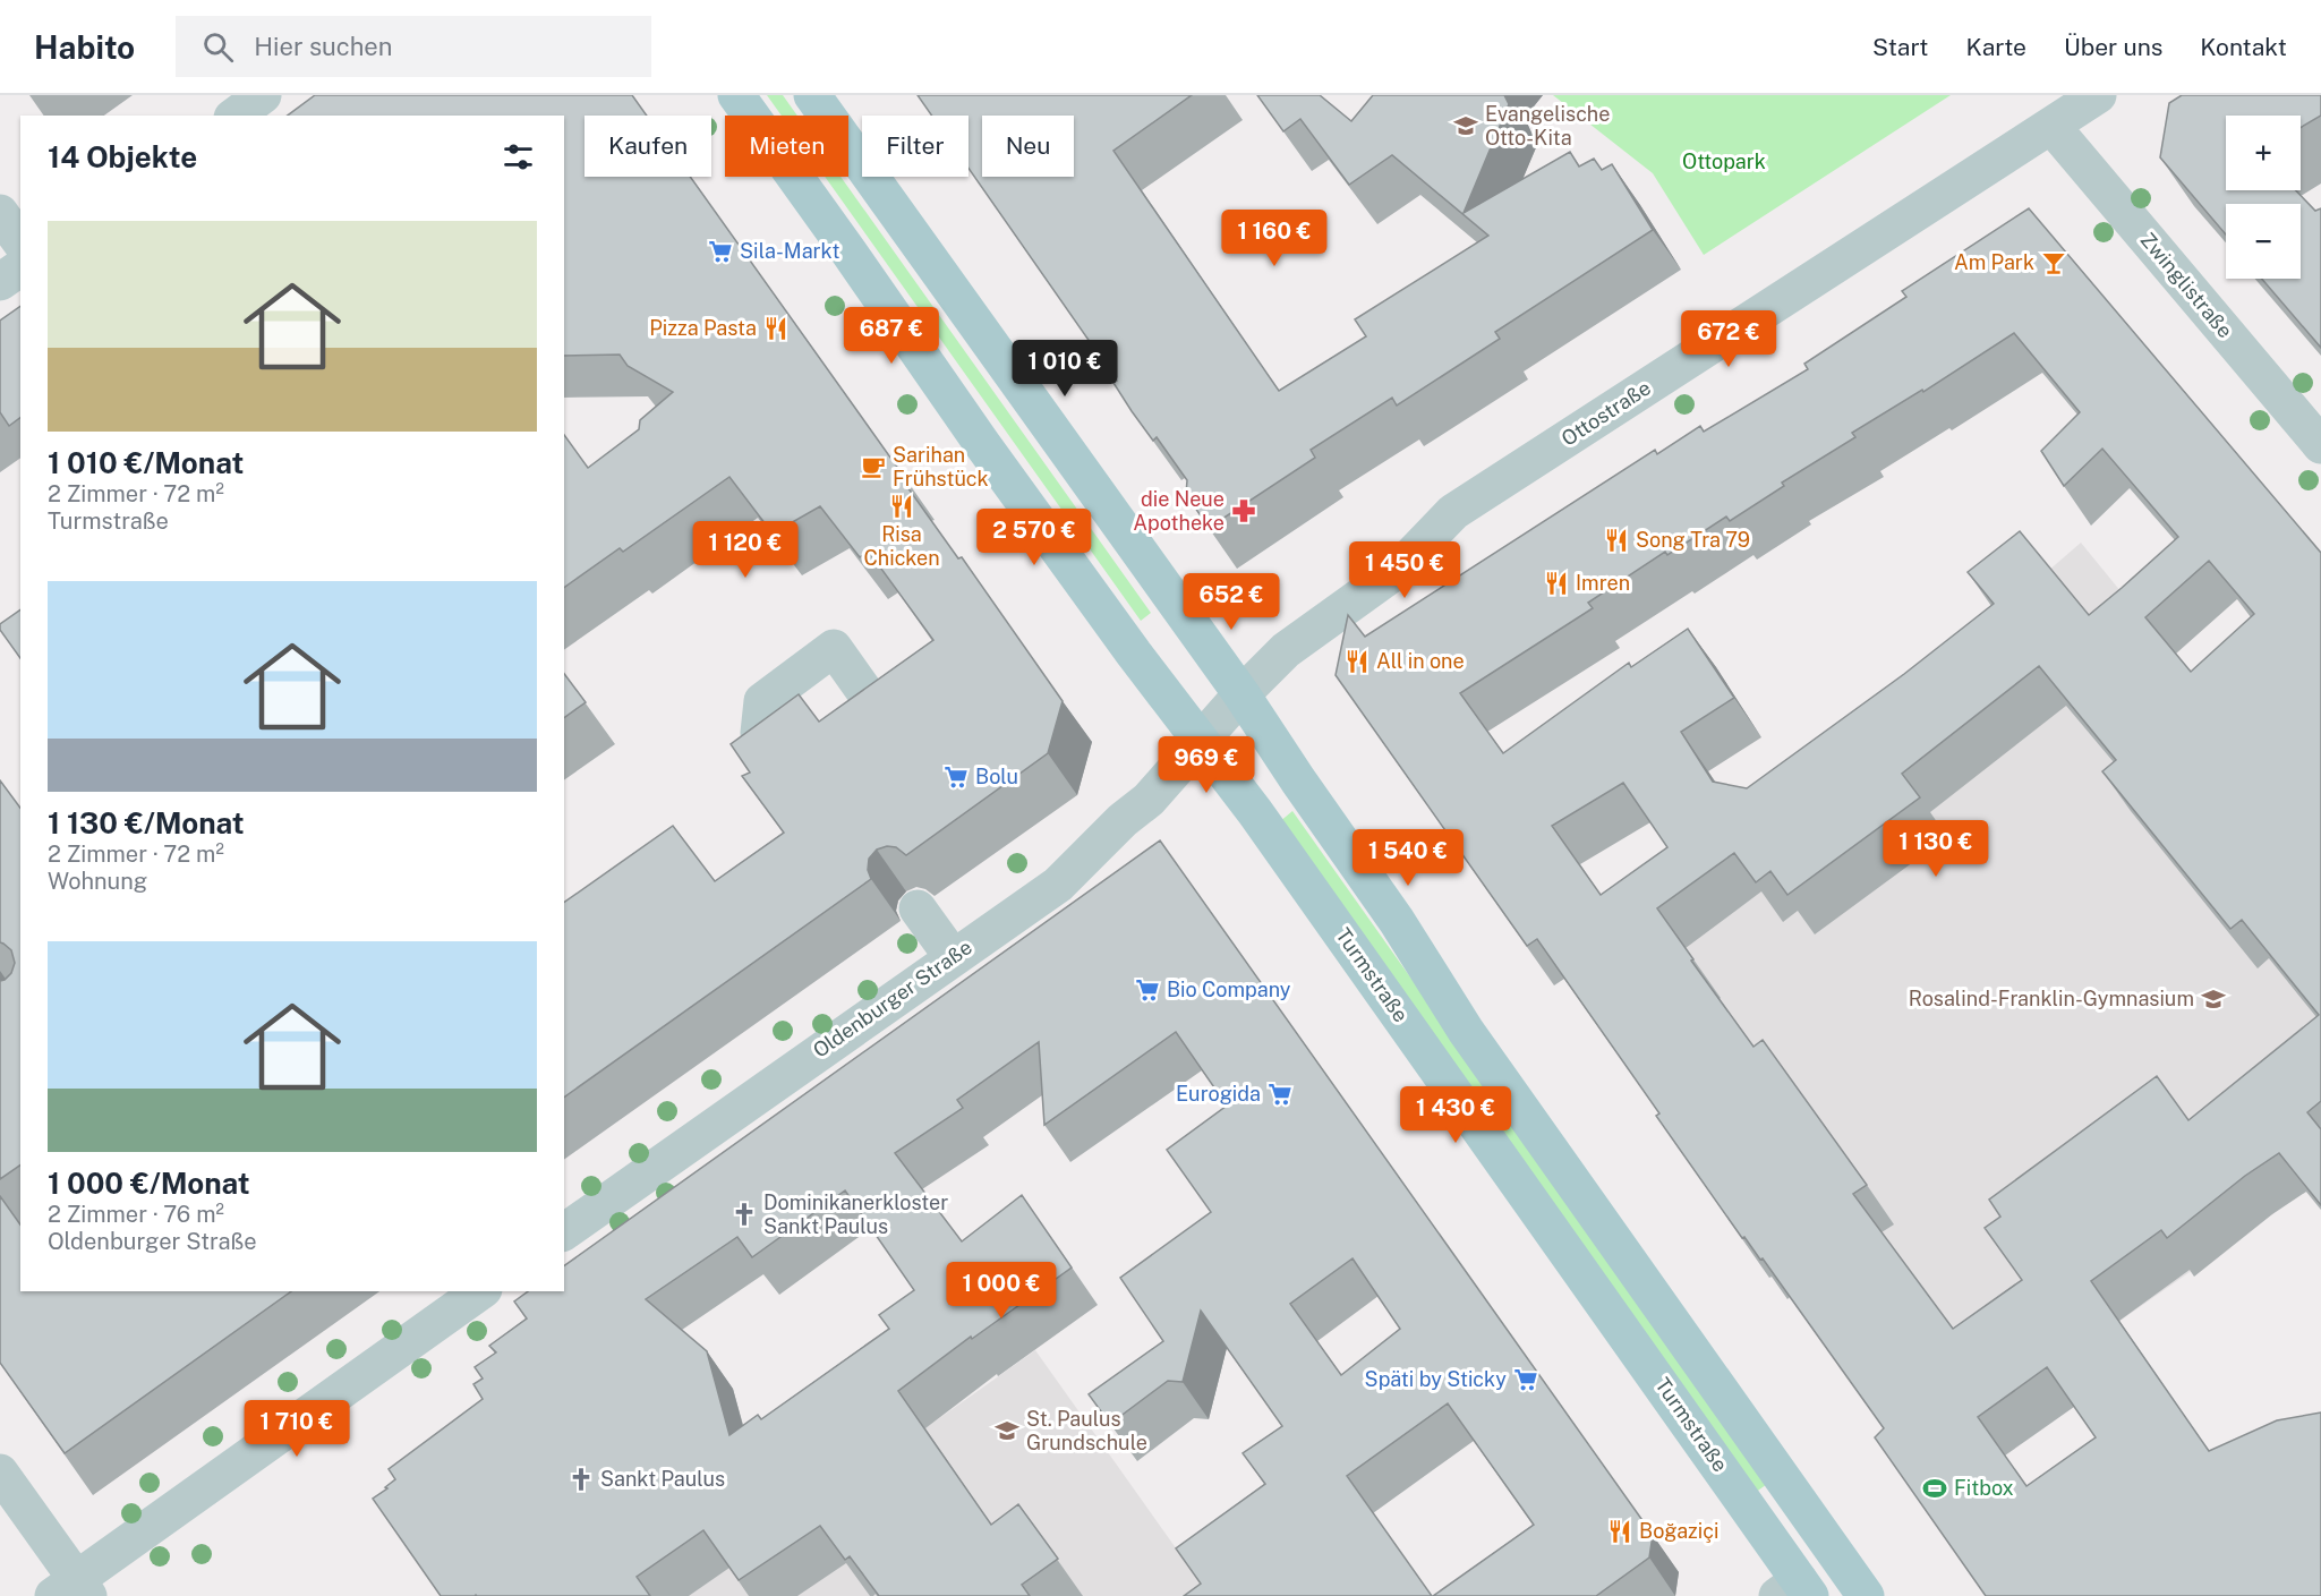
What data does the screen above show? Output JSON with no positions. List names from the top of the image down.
{
  "streets": {
    "main road": ["Turmstraße"],
    "street": ["Zwinglistraße", "Ottostraße", "Oldenburger Straße"]
  },
  "crossings": [
    ["Zwinglistraße", "Ottostraße"],
    ["Ottostraße", "Turmstraße"],
    ["Ottostraße", "Oldenburger Straße"],
    ["Turmstraße", "Oldenburger Straße"]
  ],
  "parks": ["Ottopark"],
  "places": {
    "school or university": ["Evangelische Otto-Kita", "Rosalind-Franklin-Gymnasium", "St. Paulus Grundschule"],
    "supermarket": [
      "Sila-Markt",
      "Bolu",
      "Bio Company",
      "Eurogida",
      "Späti by Sticky"
    ],
    "bar": ["Am Park"],
    "restaurant": [
      "Pizza Pasta",
      "Risa Chicken",
      "Song Tra 79",
      "Imren",
      "All in one",
      "Boğaziçi"
    ],
    "cafe": ["Sarihan Frühstück"],
    "pharmacy": ["die Neue Apotheke"],
    "church": ["Dominikanerkloster Sankt Paulus", "Sankt Paulus"],
    "sports": ["Fitbox"]
  },
  "page": {
    "header": "Habito",
    "search": "Hier suchen",
    "nav": [
      "Start",
      "Karte",
      "Über uns",
      "Kontakt"
    ],
    "map_buttons": ["+", "−"],
    "chip": [
      "Kaufen",
      "Mieten",
      "Filter",
      "Neu"
    ],
    "heading": "14 Objekte",
    "list": [
      {
        "name": "1 010 €/Monat",
        "note": "2 Zimmer · 72 m² · Turmstraße"
      },
      {
        "name": "1 130 €/Monat",
        "note": "2 Zimmer · 72 m² · Wohnung"
      },
      {
        "name": "1 000 €/Monat",
        "note": "2 Zimmer · 76 m² · Oldenburger Straße"
      }
    ],
    "price": [
      "1 160 €",
      "687 €",
      "672 €",
      "1 010 €",
      "2 570 €",
      "1 120 €",
      "1 450 €",
      "652 €",
      "969 €",
      "1 130 €",
      "1 540 €",
      "1 430 €",
      "1 000 €",
      "1 710 €"
    ]
  }
}
